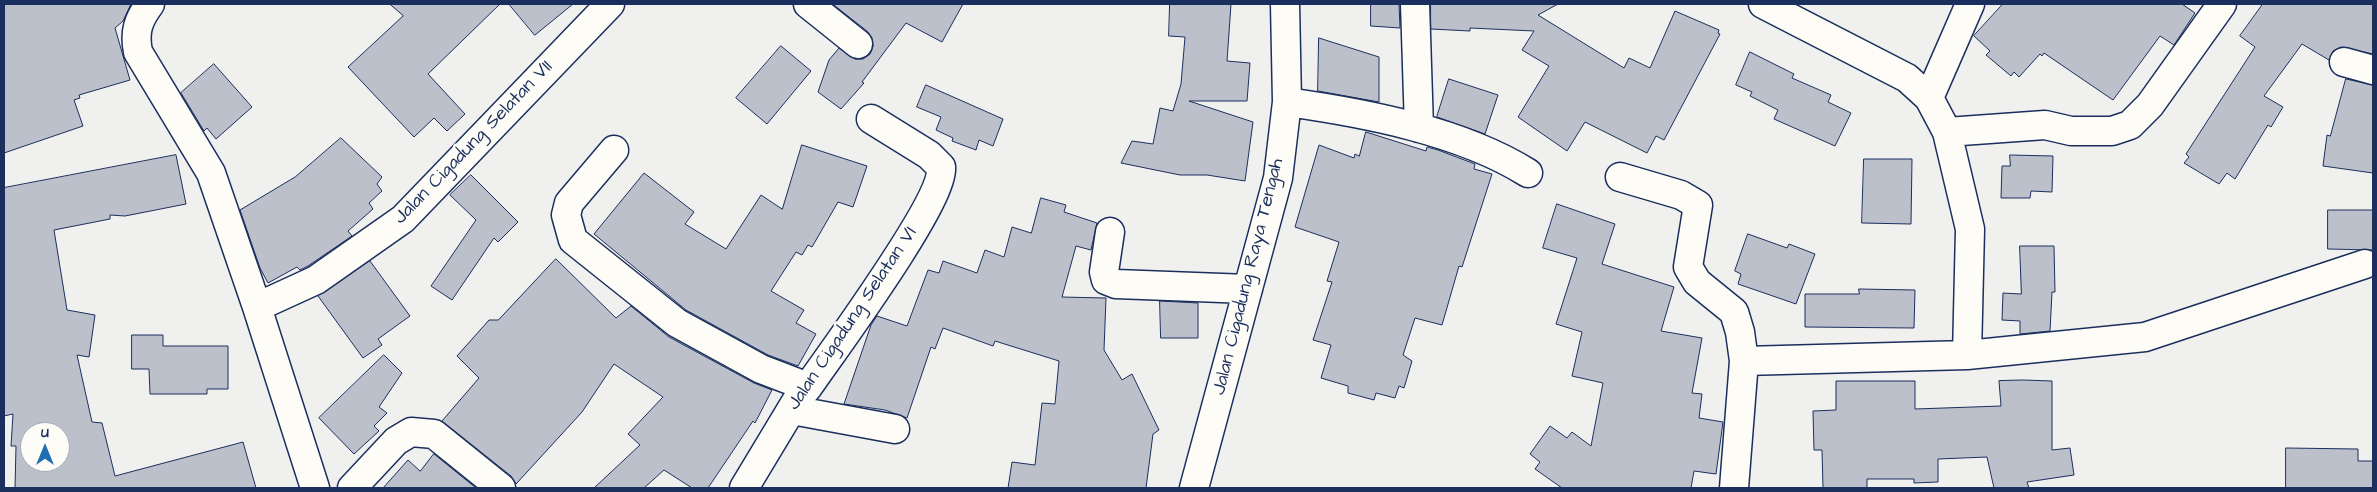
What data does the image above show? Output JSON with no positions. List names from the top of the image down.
{
  "streets": {
    "street": ["Jalan Cigadung Selatan VII", "Jalan Cigadung Raya Tengah", "Jalan Cigadung Selatan VI"]
  },
  "north": "top"
}
